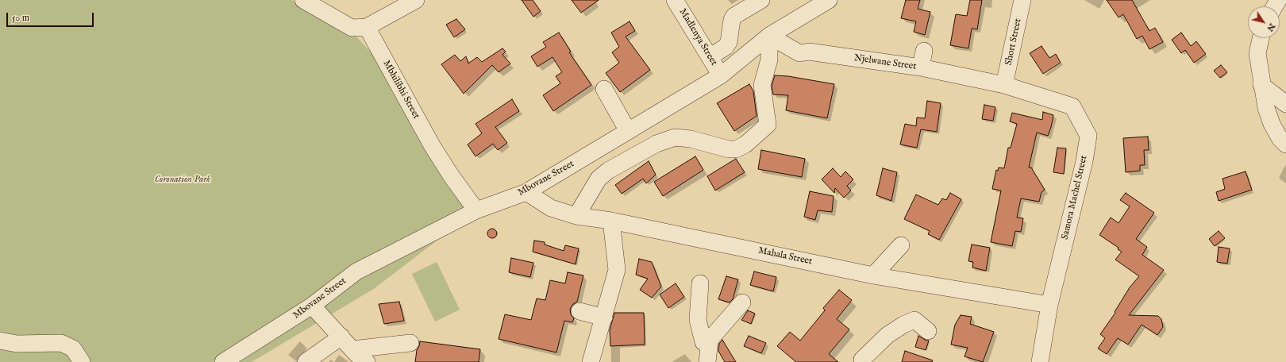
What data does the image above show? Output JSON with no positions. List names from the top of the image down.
{
  "streets": {
    "street": [
      "Madlenya Street",
      "Short Street",
      "Njelwane Street",
      "Mbhilibhi Street",
      "Mbovane Street",
      "Samora Machel Street",
      "Mahala Street"
    ]
  },
  "crossings": [
    ["Madlenya Street", "Mbovane Street"],
    ["Short Street", "Njelwane Street"],
    ["Short Street", "Samora Machel Street"],
    ["Njelwane Street", "Mbovane Street"],
    ["Njelwane Street", "Samora Machel Street"],
    ["Mbhilibhi Street", "Mbovane Street"],
    ["Mbovane Street", "Mahala Street"],
    ["Samora Machel Street", "Mahala Street"]
  ],
  "parks": ["Coronation Park"],
  "scale_bar": "50 m",
  "north": "bottom right"
}
